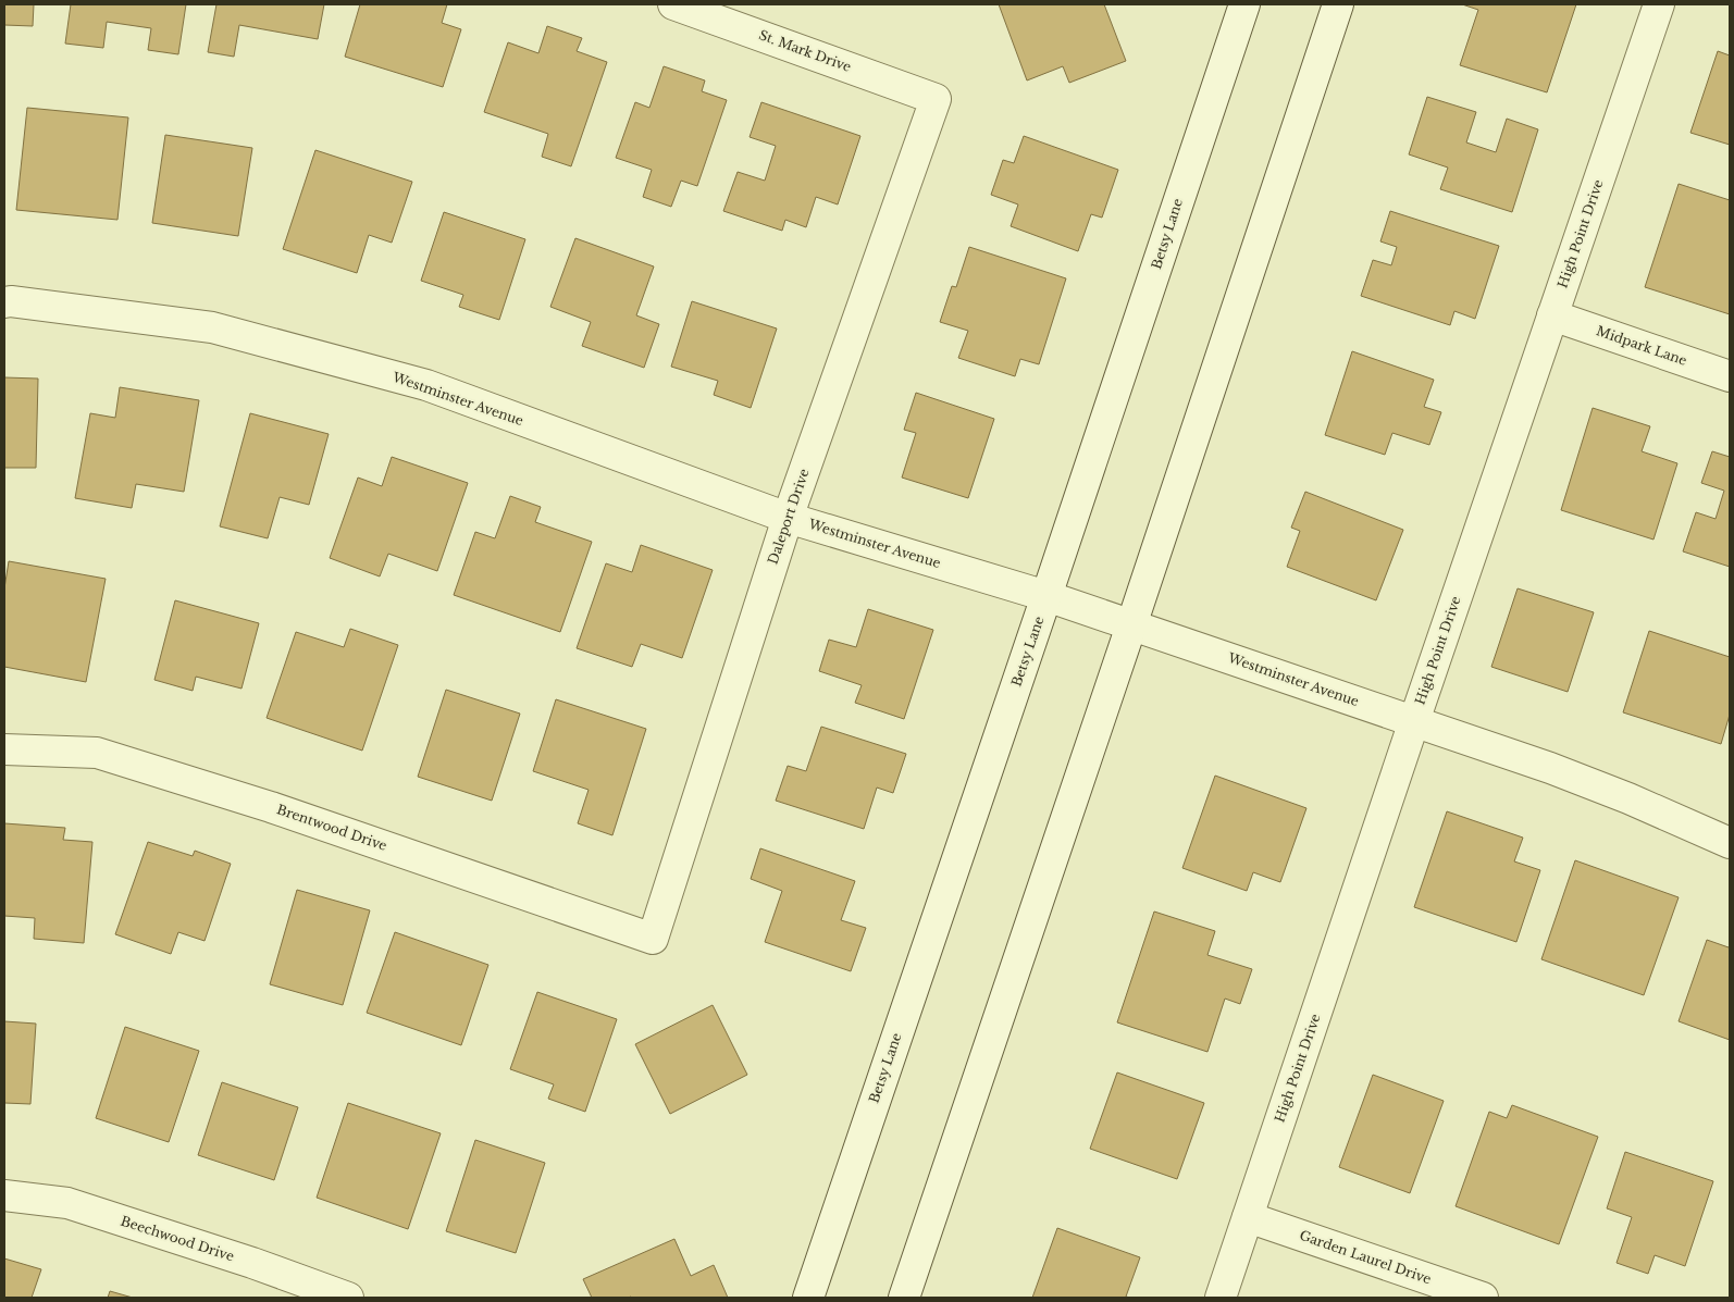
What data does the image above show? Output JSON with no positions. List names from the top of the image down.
{
  "streets": {
    "street": [
      "St. Mark Drive",
      "Betsy Lane",
      "High Point Drive",
      "Midpark Lane",
      "Westminster Avenue",
      "Daleport Drive",
      "Brentwood Drive",
      "Beechwood Drive",
      "Garden Laurel Drive"
    ]
  },
  "crossings": [
    ["St. Mark Drive", "Daleport Drive"],
    ["Betsy Lane", "Westminster Avenue"],
    ["High Point Drive", "Midpark Lane"],
    ["High Point Drive", "Westminster Avenue"],
    ["High Point Drive", "Garden Laurel Drive"],
    ["Westminster Avenue", "Daleport Drive"],
    ["Daleport Drive", "Brentwood Drive"]
  ]
}
